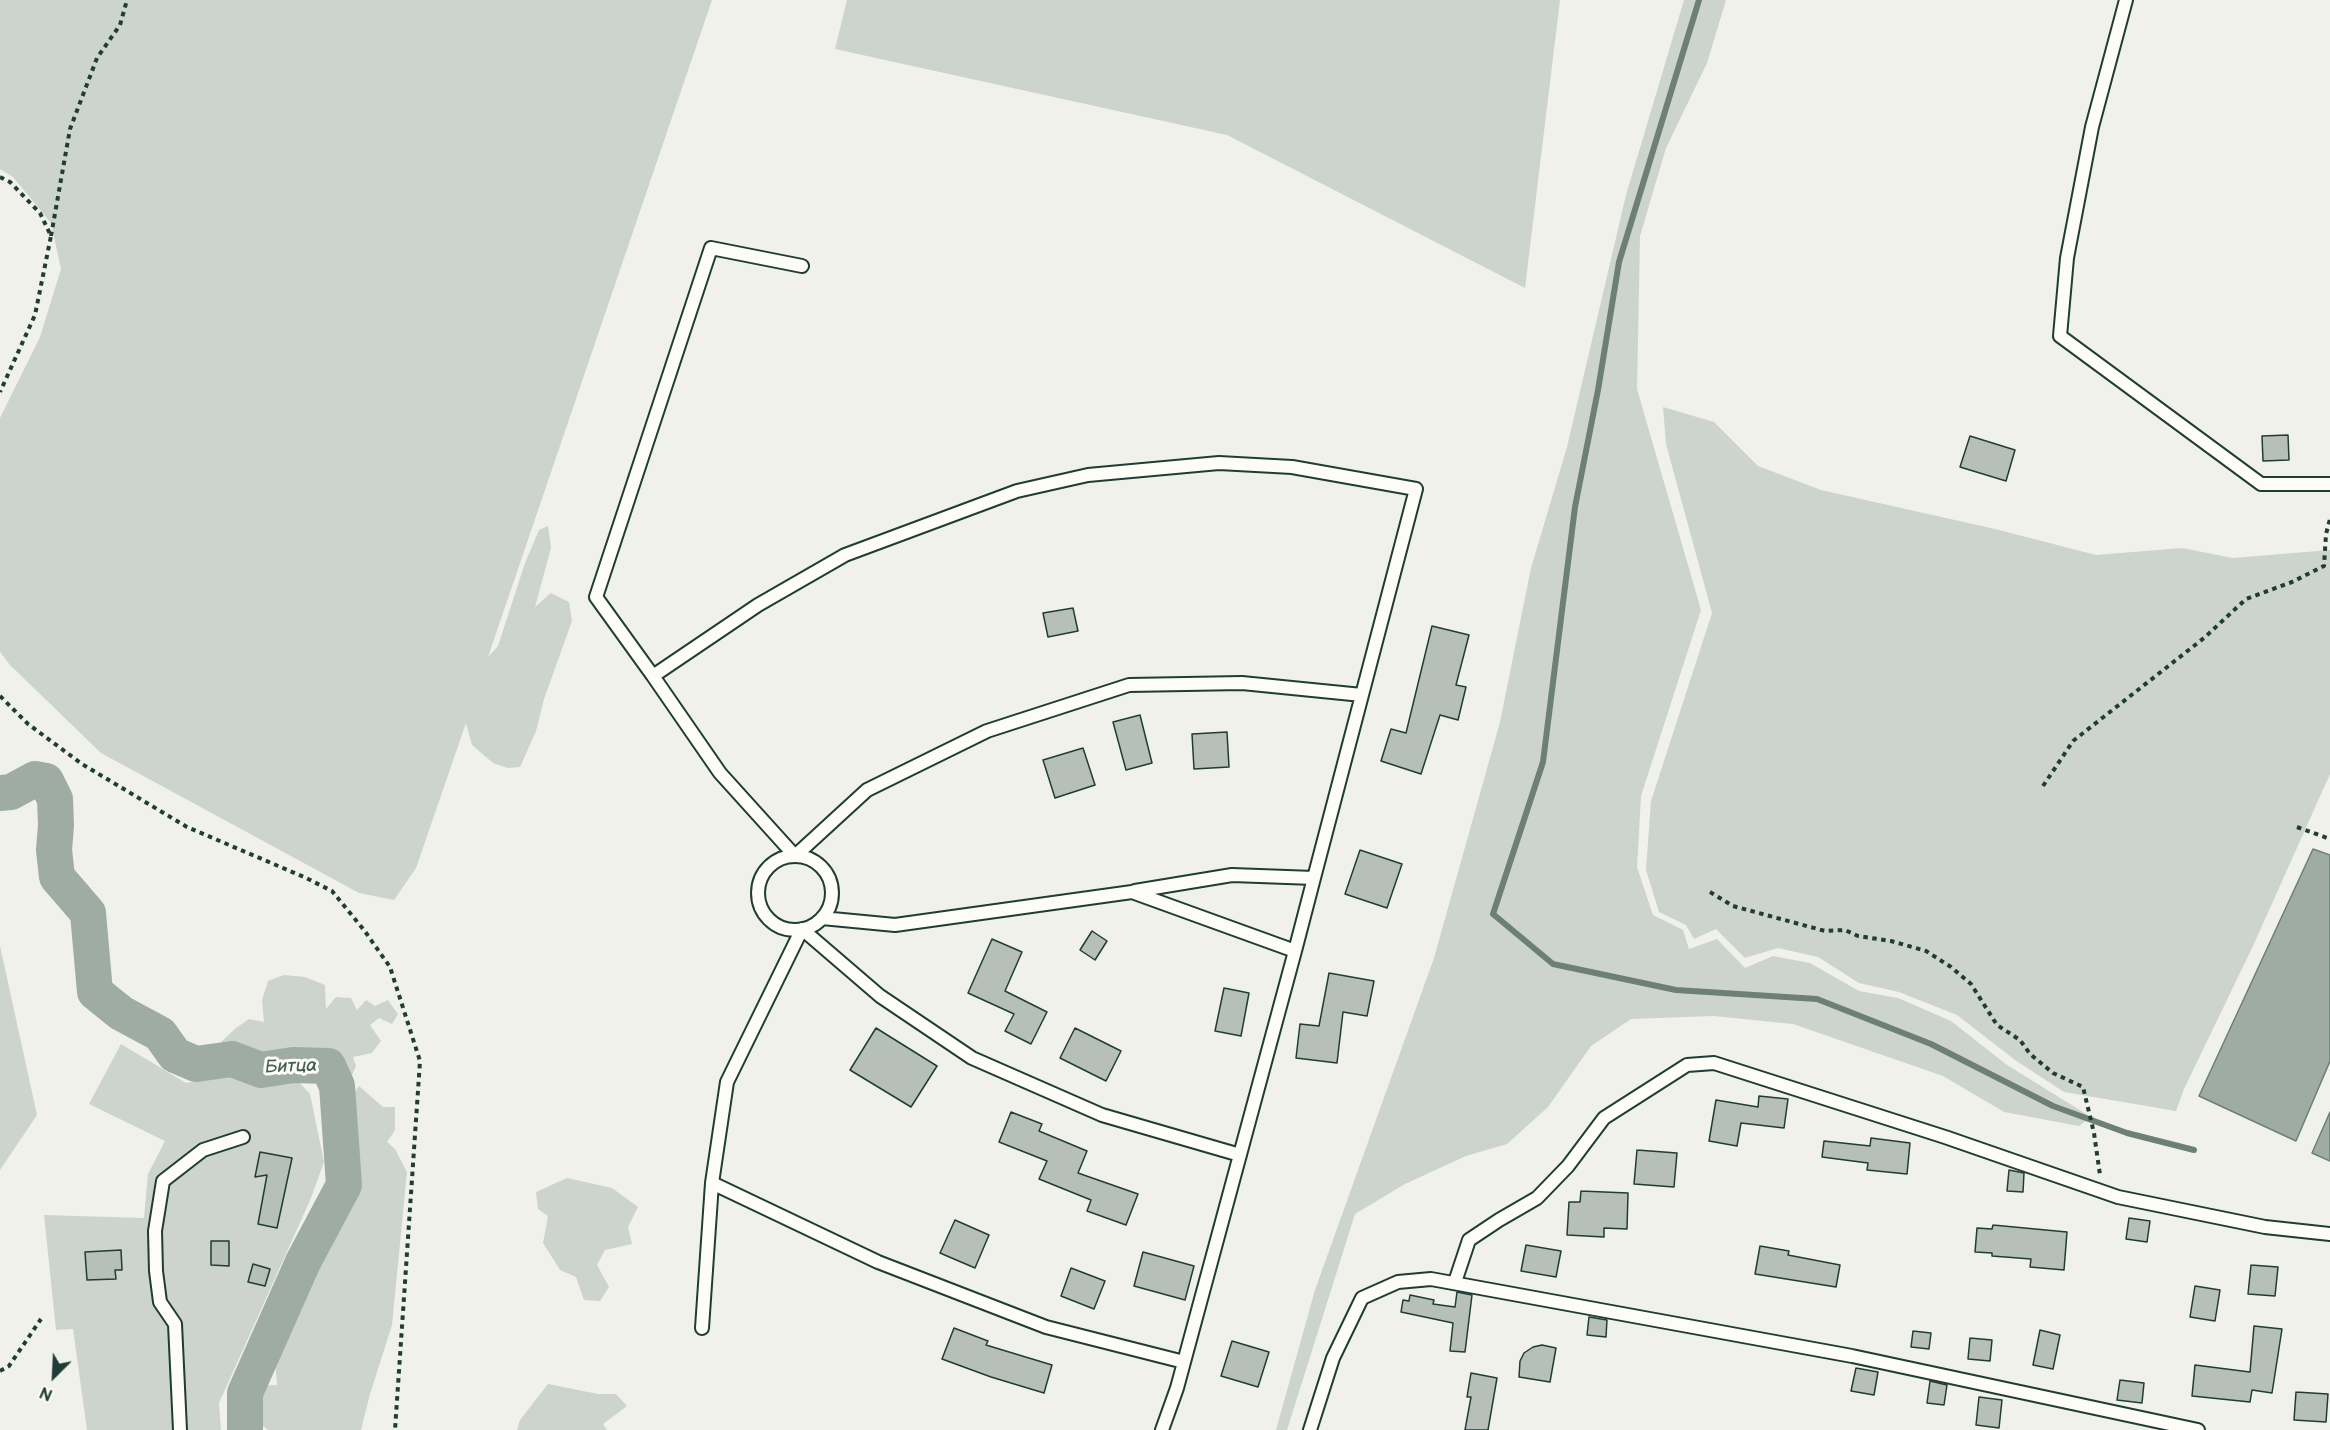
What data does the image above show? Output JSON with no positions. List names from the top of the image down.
{
  "water": ["Битца"],
  "north": "bottom left"
}
